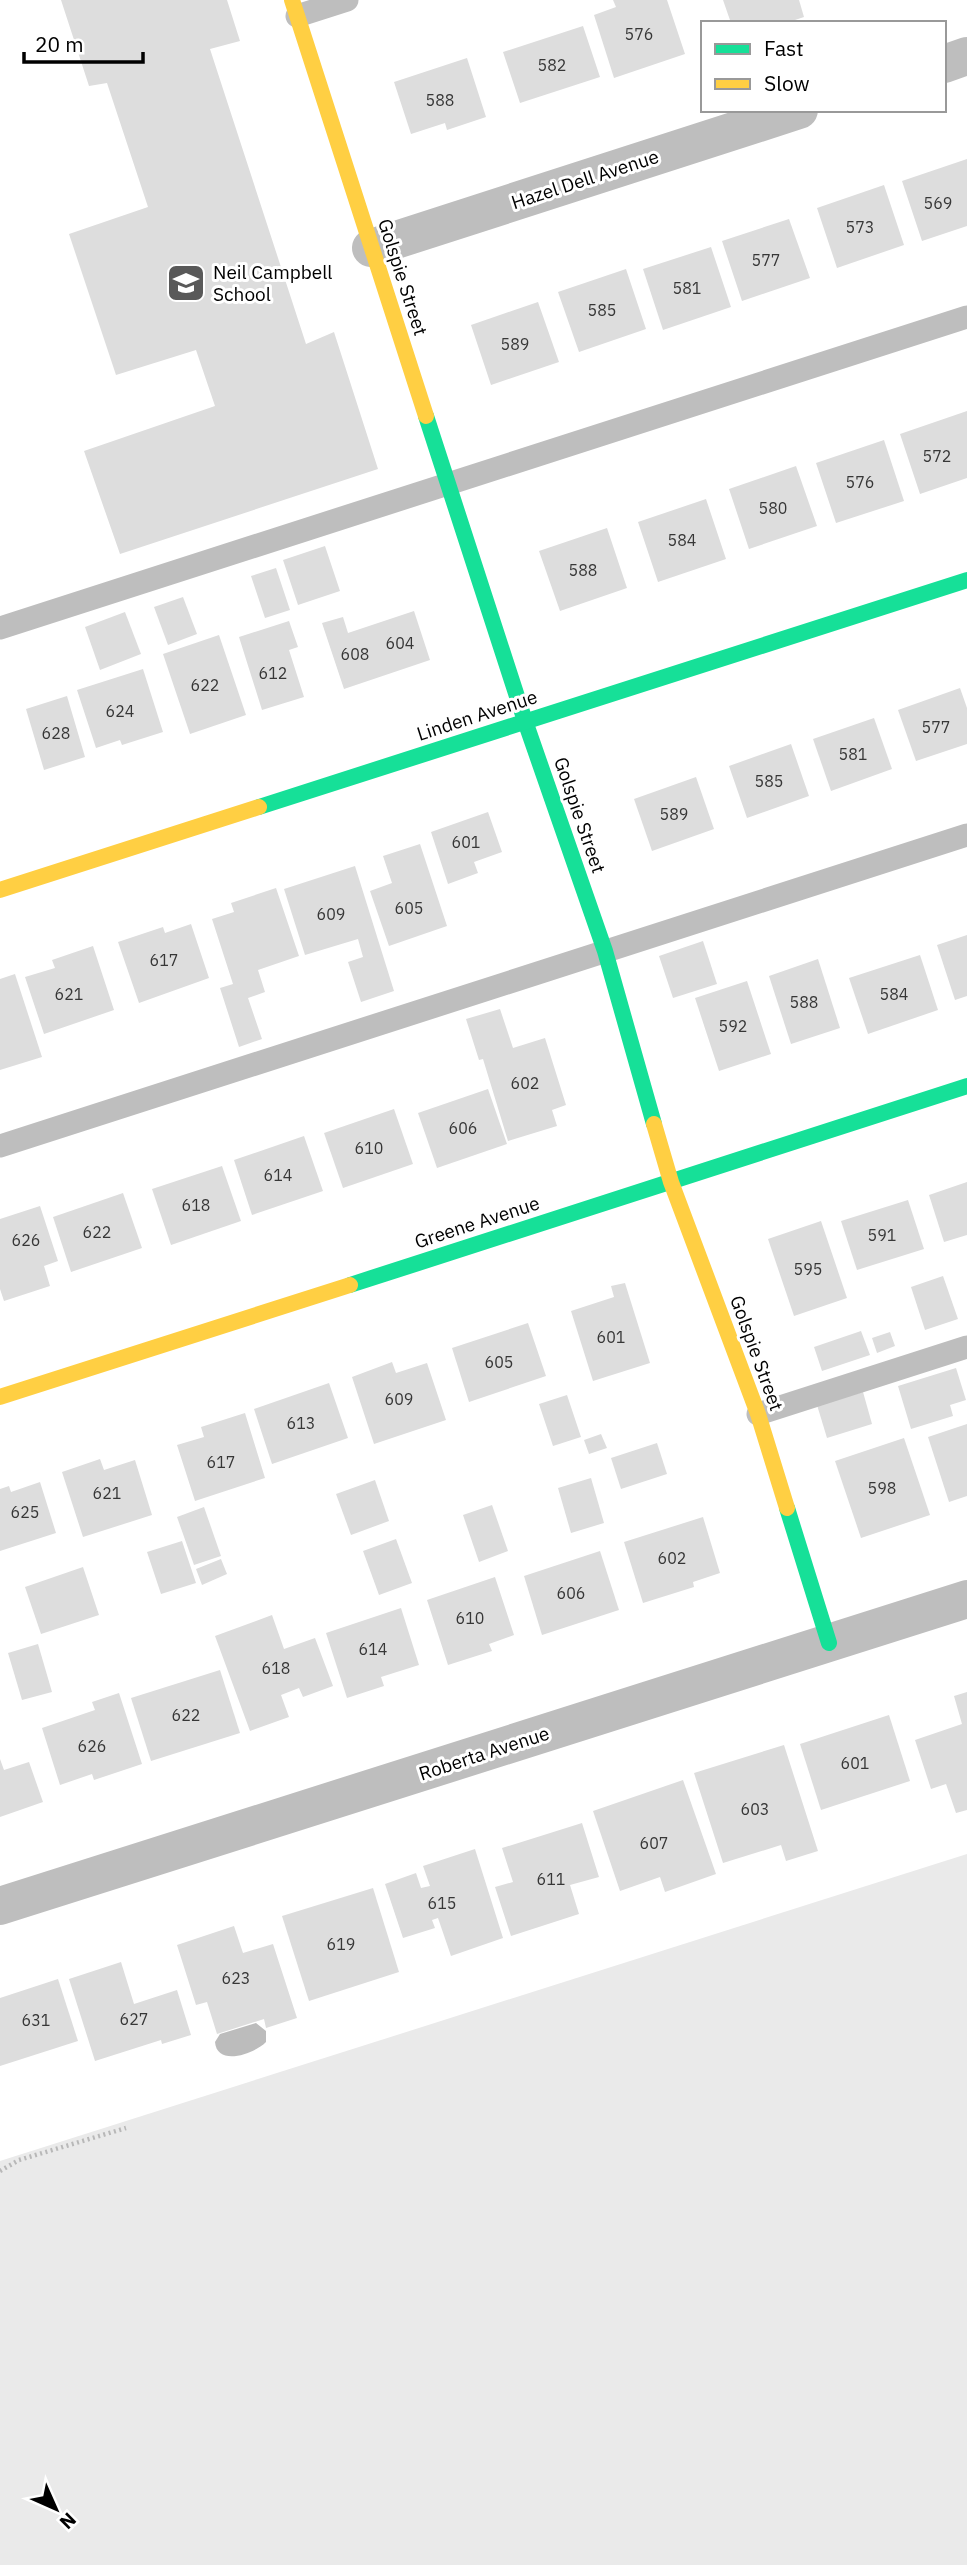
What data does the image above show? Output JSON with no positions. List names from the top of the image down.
{
  "streets": {
    "street": [
      "Hazel Dell Avenue",
      "Golspie Street",
      "Linden Avenue",
      "Greene Avenue",
      "Roberta Avenue"
    ]
  },
  "crossings": [
    ["Hazel Dell Avenue", "Golspie Street"],
    ["Golspie Street", "Linden Avenue"],
    ["Golspie Street", "Greene Avenue"],
    ["Golspie Street", "Roberta Avenue"]
  ],
  "places": {
    "school or university": ["Neil Campbell School"]
  },
  "house_numbers": [
    "576",
    "582",
    "588",
    "569",
    "573",
    "577",
    "581",
    "585",
    "589",
    "572",
    "576",
    "580",
    "584",
    "588",
    "604",
    "608",
    "612",
    "622",
    "624",
    "577",
    "628",
    "581",
    "585",
    "589",
    "601",
    "605",
    "609",
    "617",
    "621",
    "584",
    "588",
    "592",
    "602",
    "606",
    "610",
    "614",
    "618",
    "622",
    "591",
    "626",
    "595",
    "601",
    "605",
    "609",
    "613",
    "617",
    "598",
    "621",
    "625",
    "602",
    "606",
    "610",
    "614",
    "618",
    "622",
    "626",
    "601",
    "603",
    "607",
    "611",
    "615",
    "619",
    "623",
    "627",
    "631"
  ],
  "legend": ["Fast", "Slow"],
  "scale_bar": "20 m",
  "north": "bottom right"
}
